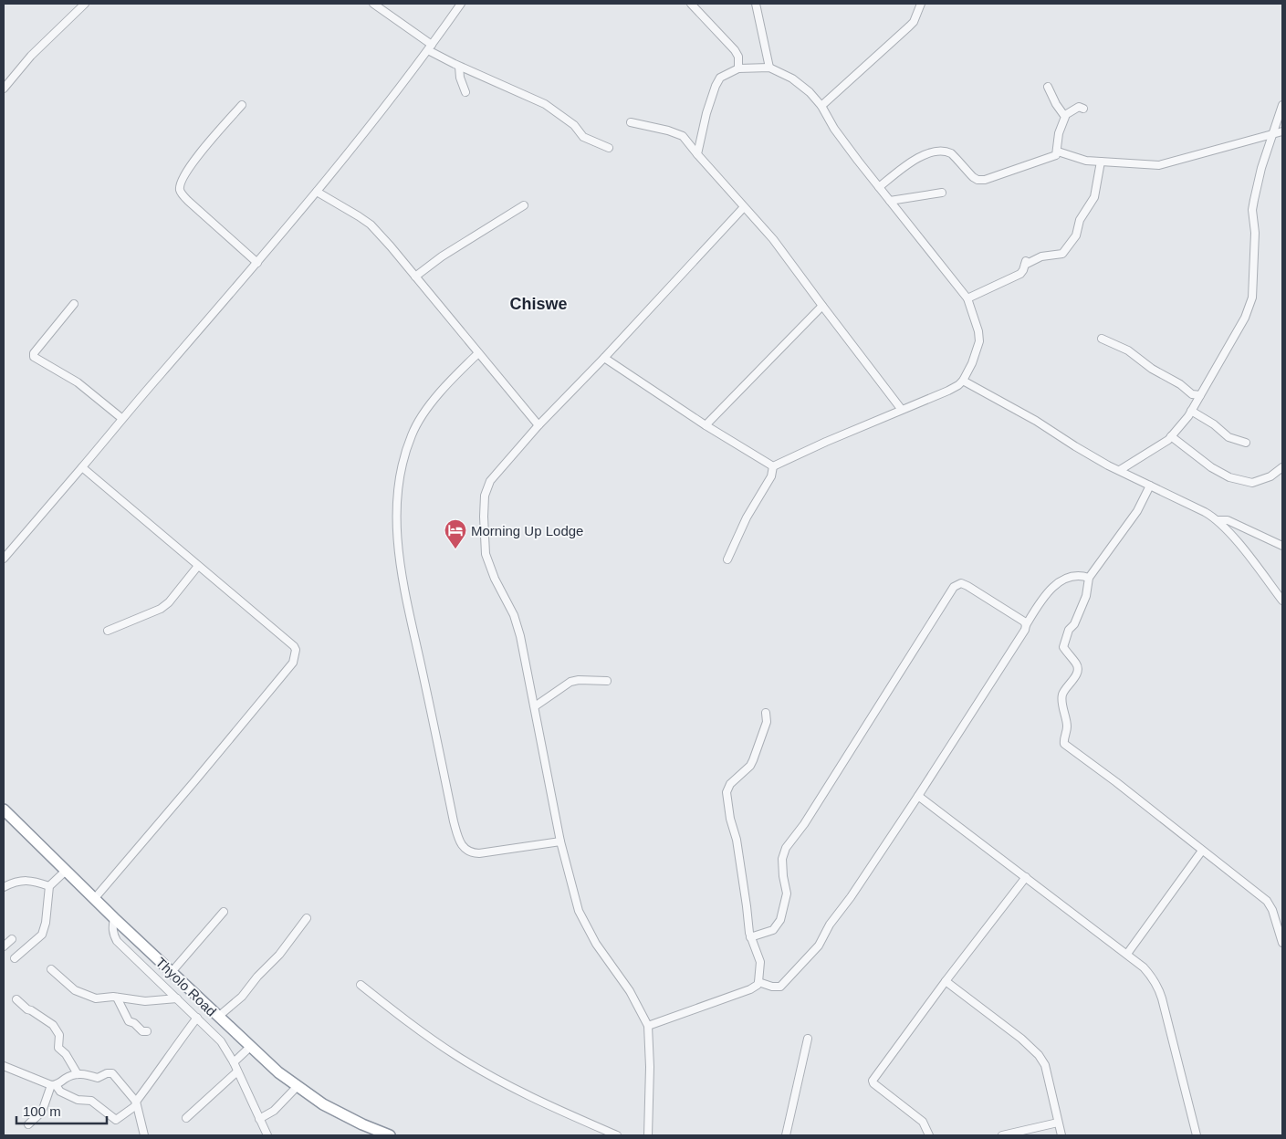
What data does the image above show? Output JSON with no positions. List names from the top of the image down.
{
  "streets": {
    "highway": ["Thyolo Road"]
  },
  "districts": ["Chiswe"],
  "places": {
    "hotel": ["Morning Up Lodge"]
  },
  "scale_bar": "100 m"
}
